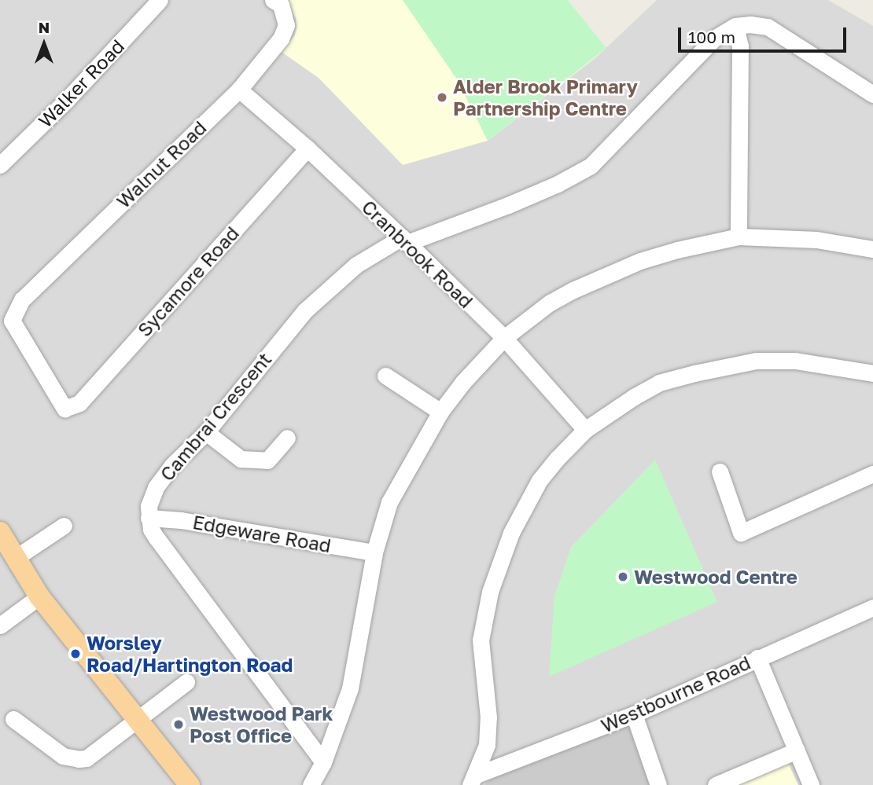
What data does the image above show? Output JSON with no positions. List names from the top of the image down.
{
  "streets": {
    "street": [
      "Walker Road",
      "Walnut Road",
      "Cranbrook Road",
      "Sycamore Road",
      "Cambrai Crescent",
      "Edgeware Road",
      "Westbourne Road"
    ]
  },
  "crossings": [
    ["Walnut Road", "Cranbrook Road"],
    ["Walnut Road", "Sycamore Road"],
    ["Cranbrook Road", "Sycamore Road"],
    ["Cranbrook Road", "Cambrai Crescent"],
    ["Cambrai Crescent", "Edgeware Road"]
  ],
  "places": [
    "Alder Brook Primary Partnership Centre",
    "Westwood Centre",
    "Worsley Road/Hartington Road",
    "Westwood Park Post Office"
  ],
  "scale_bar": "100 m",
  "north": "top"
}
